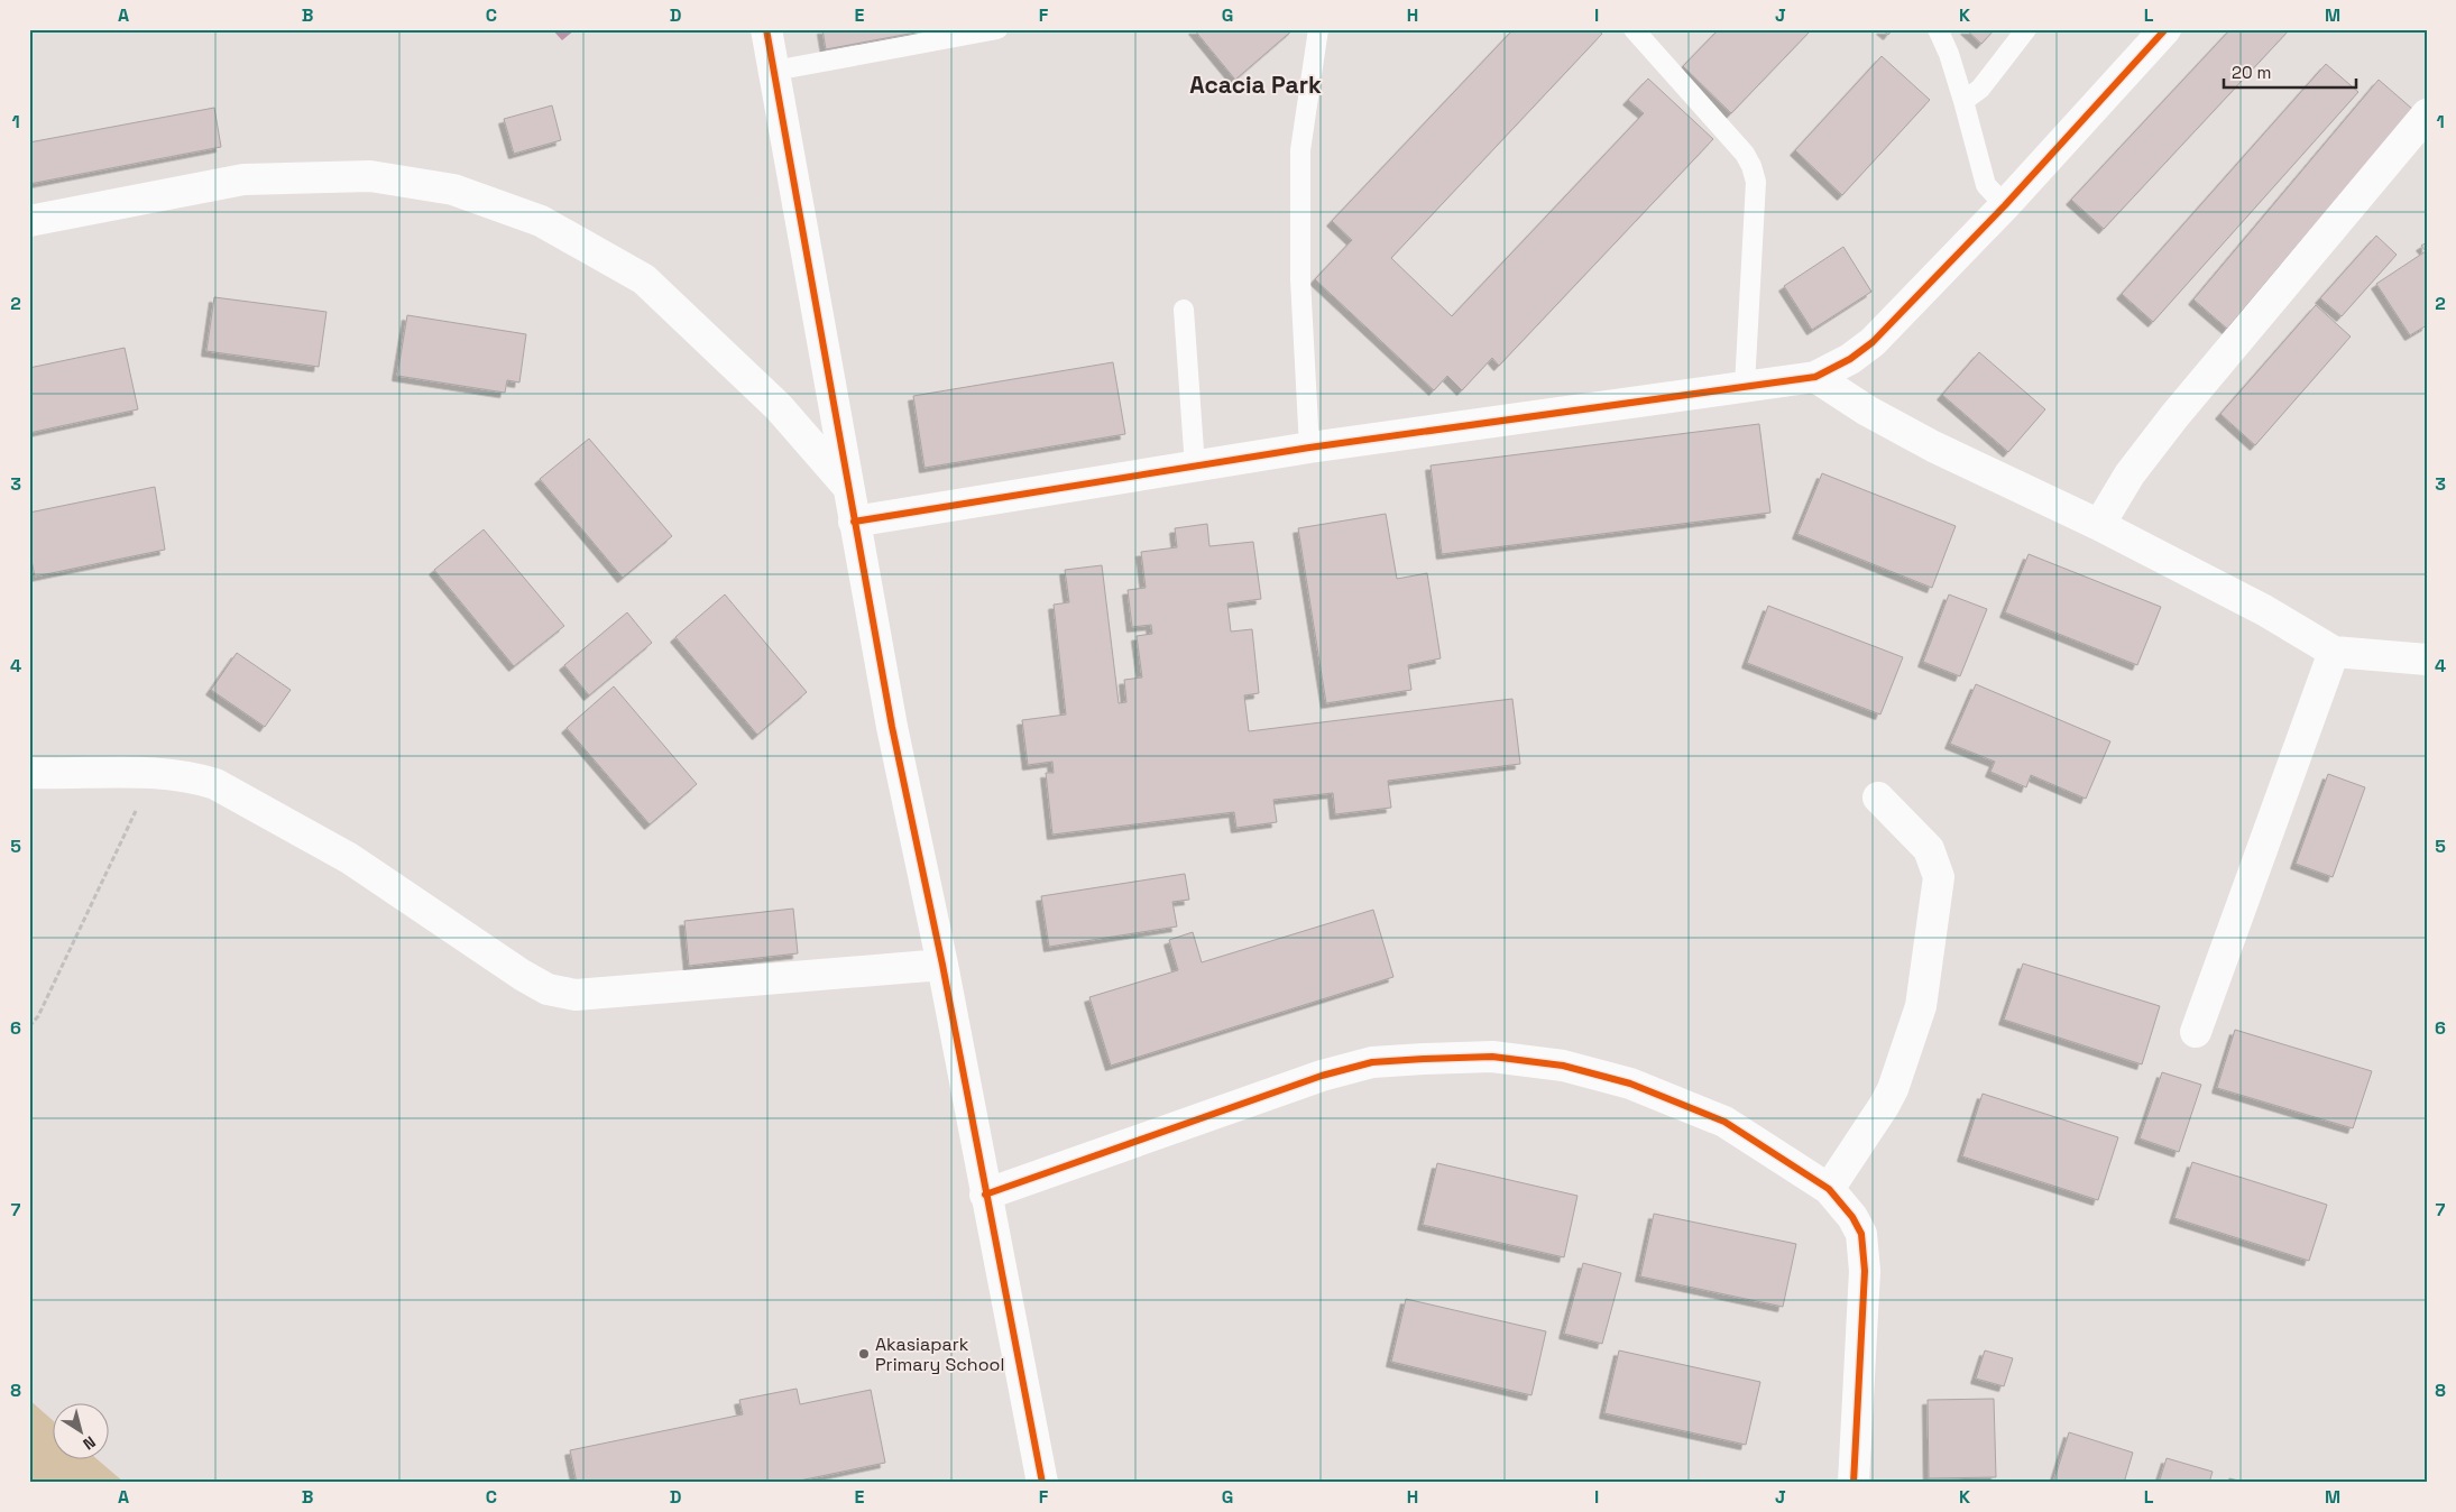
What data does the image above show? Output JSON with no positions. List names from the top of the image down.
{
  "districts": ["Acacia Park"],
  "places": ["Akasiapark Primary School"],
  "scale_bar": "20 m",
  "north": "bottom right",
  "grid": {
    "columns": [
      "A",
      "B",
      "C",
      "D",
      "E",
      "F",
      "G",
      "H",
      "I",
      "J",
      "K",
      "L",
      "M"
    ],
    "rows": [
      "1",
      "2",
      "3",
      "4",
      "5",
      "6",
      "7",
      "8"
    ]
  }
}
